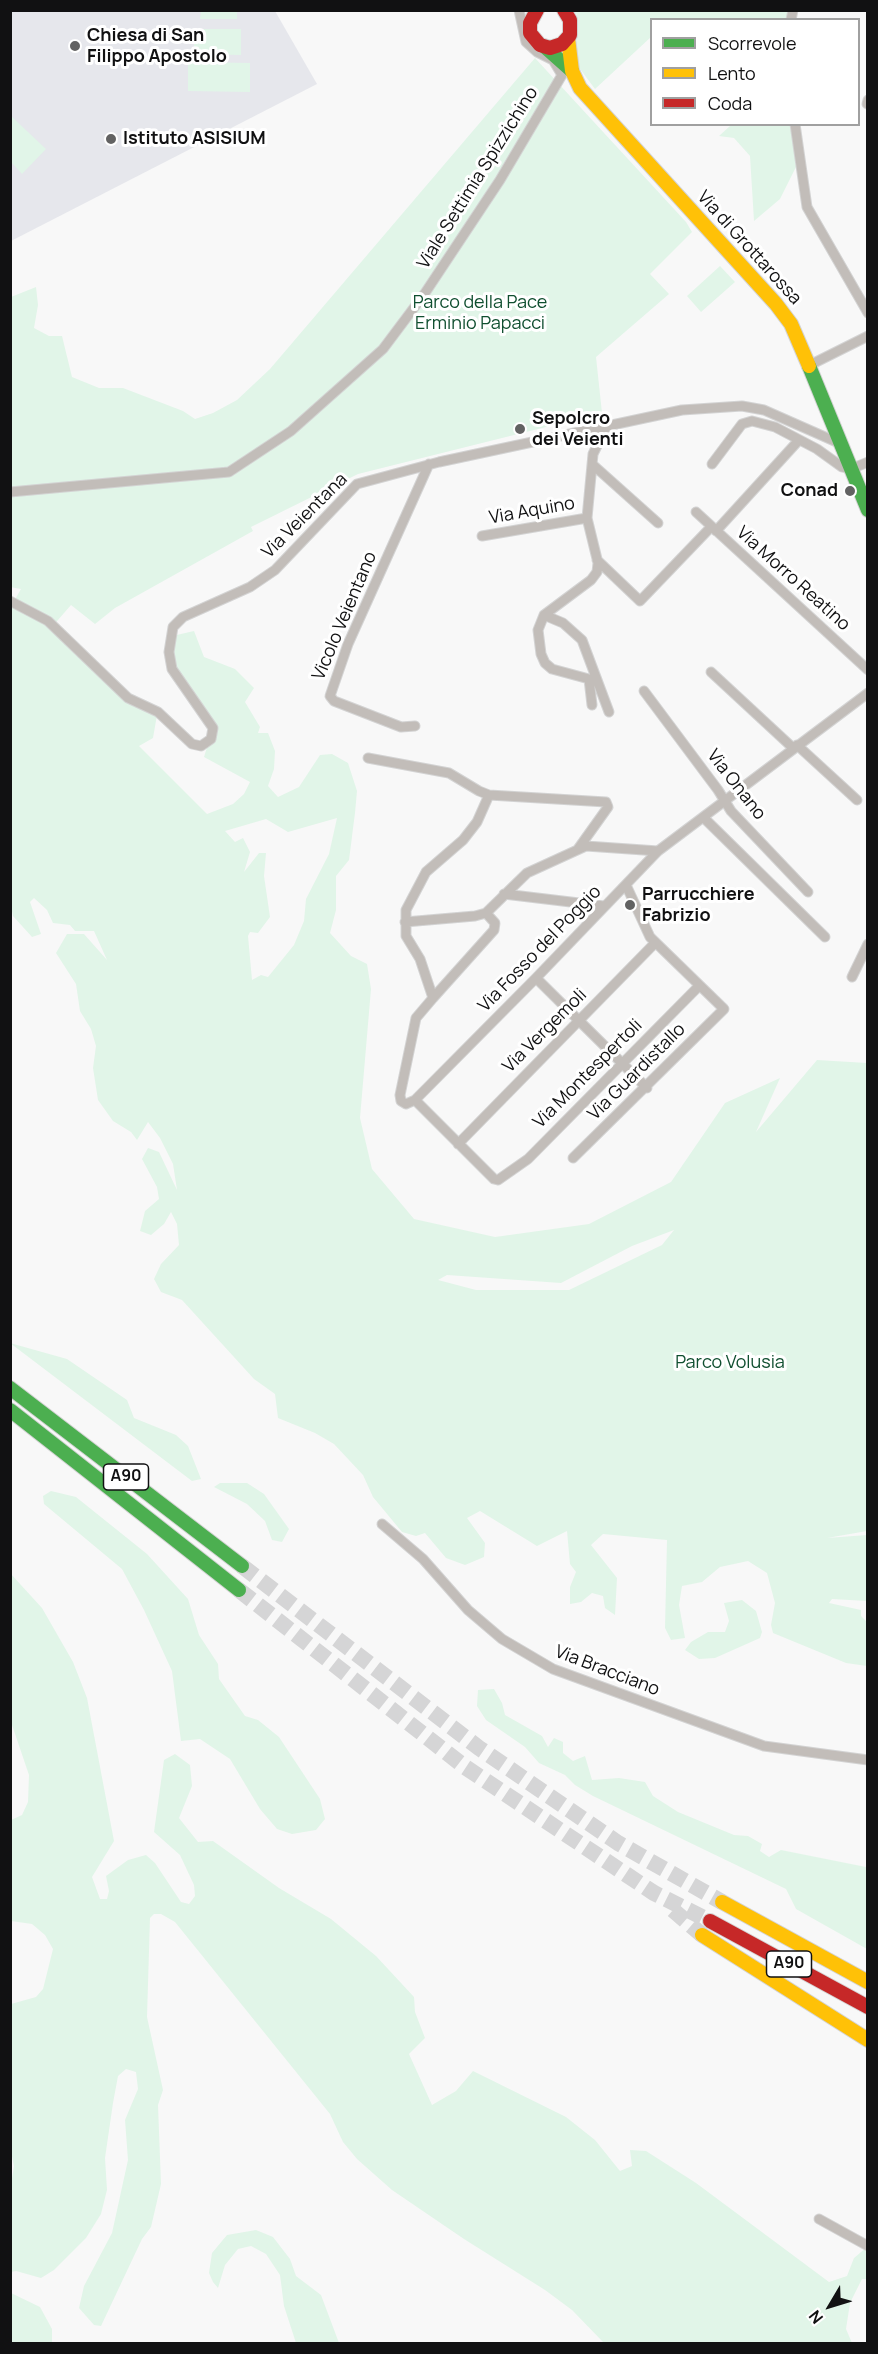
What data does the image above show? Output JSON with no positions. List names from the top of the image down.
{
  "streets": {
    "main road": ["Via di Grottarossa", "A90"],
    "street": [
      "Viale Settimia Spizzichino",
      "Via Aquino",
      "Via Veientana",
      "Via Morro Reatino",
      "Vicolo Veientano",
      "Via Onano",
      "Via Fosso del Poggio",
      "Via Vergemoli",
      "Via Guardistallo",
      "Via Montespertoli",
      "Via Bracciano"
    ]
  },
  "crossings": [
    ["Via di Grottarossa", "Via Veientana"],
    ["Via Veientana", "Vicolo Veientano"],
    ["Via Onano", "Via Fosso del Poggio"],
    ["Via Vergemoli", "Via Montespertoli"],
    ["Via Guardistallo", "Via Montespertoli"]
  ],
  "parks": ["Parco della Pace Erminio Papacci", "Parco Volusia"],
  "places": [
    "Chiesa di San Filippo Apostolo",
    "Istituto ASISIUM",
    "Sepolcro dei Veienti",
    "Conad",
    "Parrucchiere Fabrizio"
  ],
  "legend": ["Scorrevole", "Lento", "Coda"],
  "north": "bottom left"
}
